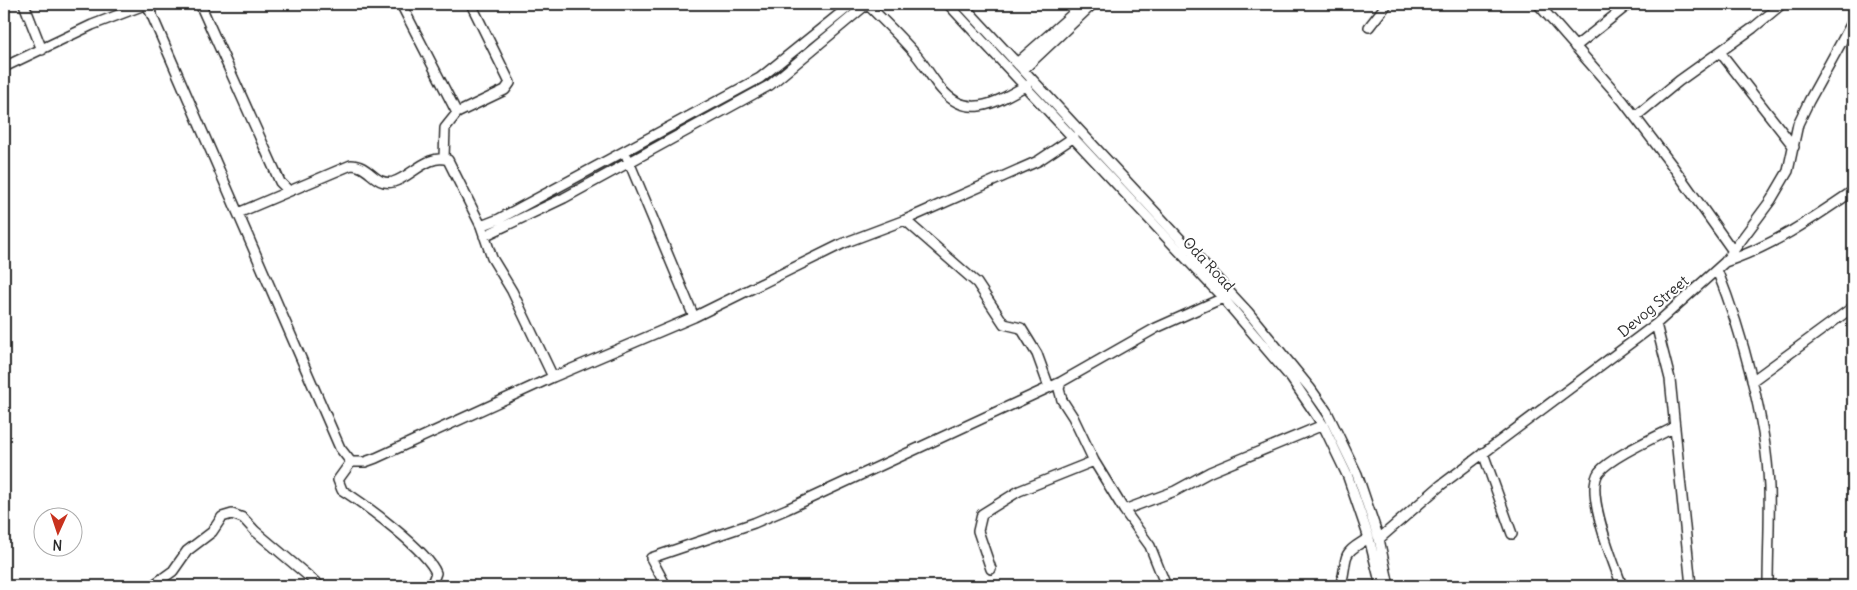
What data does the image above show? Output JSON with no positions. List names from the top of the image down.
{
  "streets": {
    "street": ["Oda Road", "Devog Street"]
  },
  "crossings": [
    ["Oda Road", "Devog Street"]
  ],
  "north": "bottom"
}
